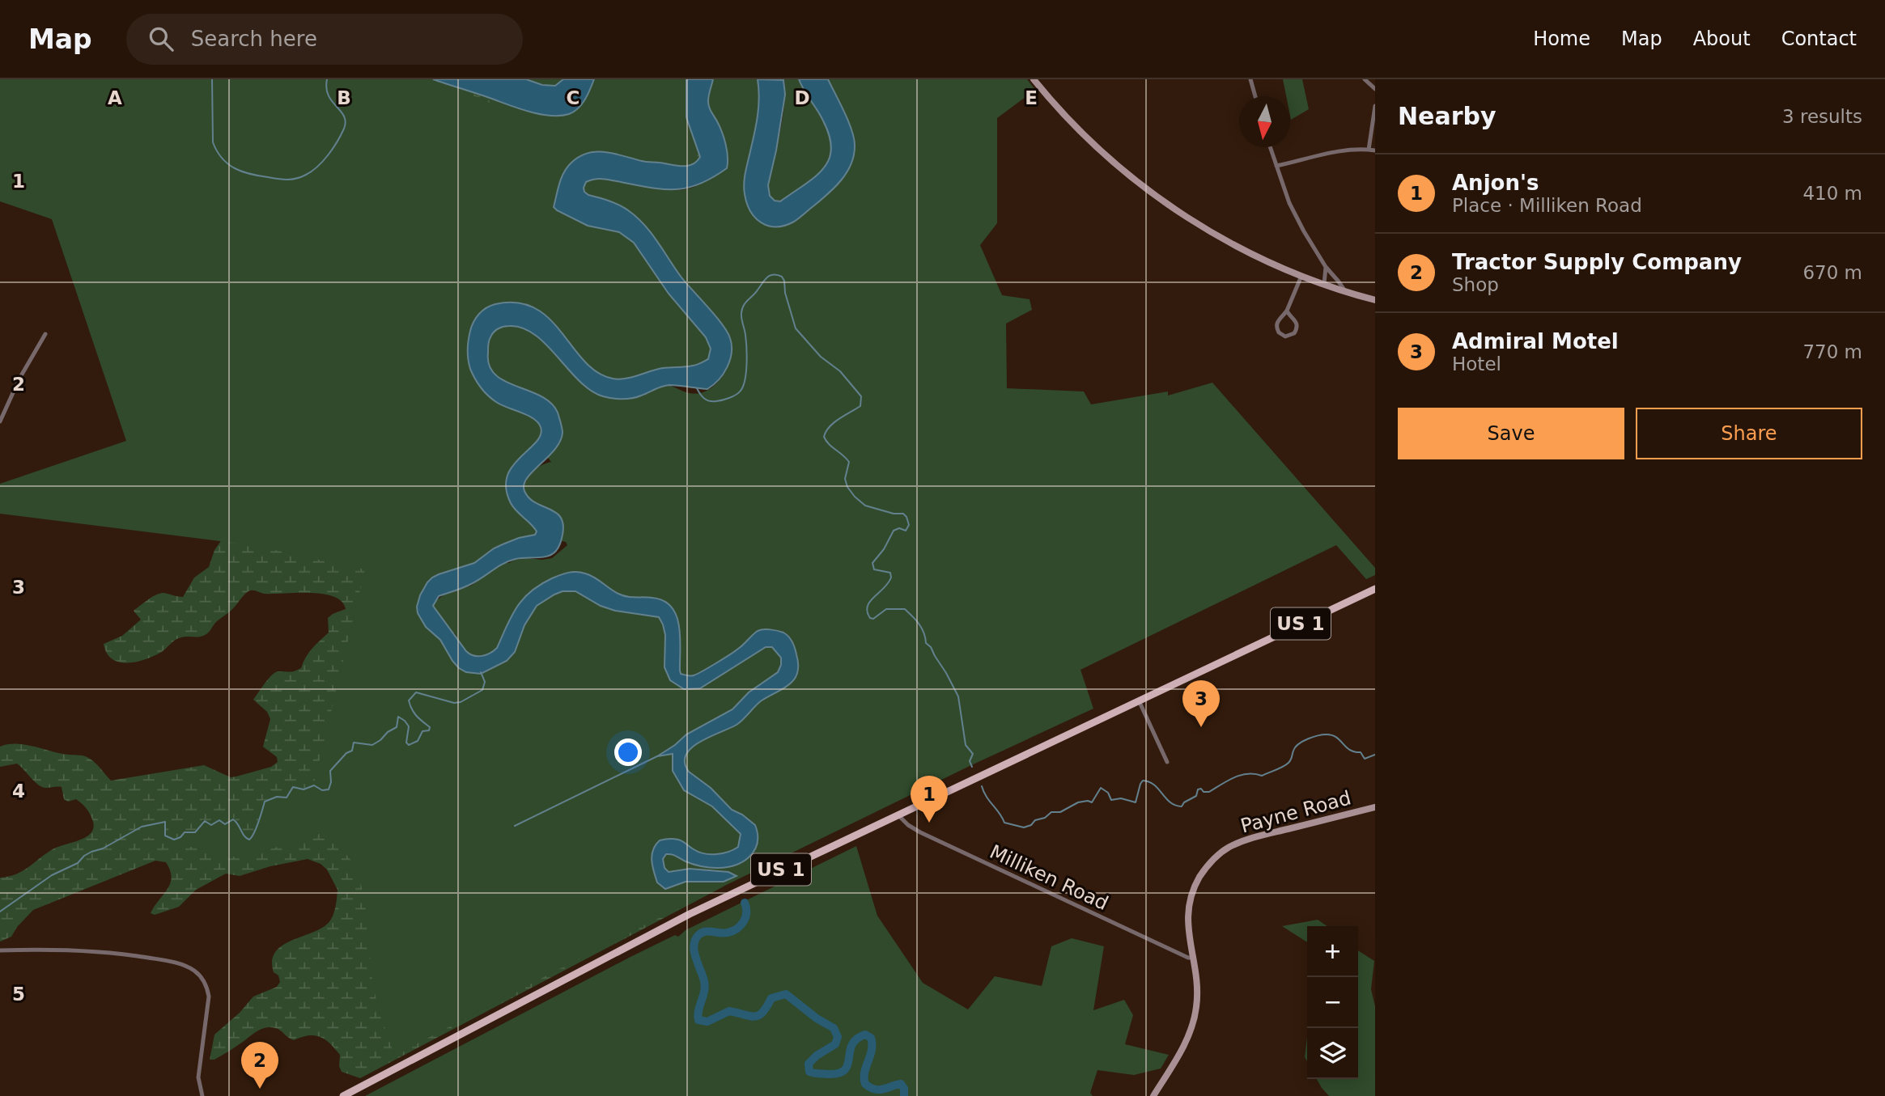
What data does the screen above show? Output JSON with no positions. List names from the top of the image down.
{
  "streets": {
    "main road": ["US 1", "Payne Road"],
    "street": ["Milliken Road"]
  },
  "crossings": [
    ["US 1", "Milliken Road"],
    ["Payne Road", "Milliken Road"]
  ],
  "north": "bottom",
  "page": {
    "header": "Map",
    "search": "Search here",
    "nav": [
      "Home",
      "Map",
      "About",
      "Contact"
    ],
    "heading": ["Nearby", "3 results"],
    "list": [
      {
        "mark": "1",
        "name": "Anjon's",
        "note": "Place · Milliken Road",
        "value": "410 m"
      },
      {
        "mark": "2",
        "name": "Tractor Supply Company",
        "note": "Shop",
        "value": "670 m"
      },
      {
        "mark": "3",
        "name": "Admiral Motel",
        "note": "Hotel",
        "value": "770 m"
      }
    ],
    "buttons": ["Save", "Share"],
    "pins": ["3", "1", "2"],
    "map_buttons": ["+", "−"]
  },
  "grid": {
    "columns": [
      "A",
      "B",
      "C",
      "D",
      "E"
    ],
    "rows": [
      "1",
      "2",
      "3",
      "4",
      "5"
    ]
  }
}
